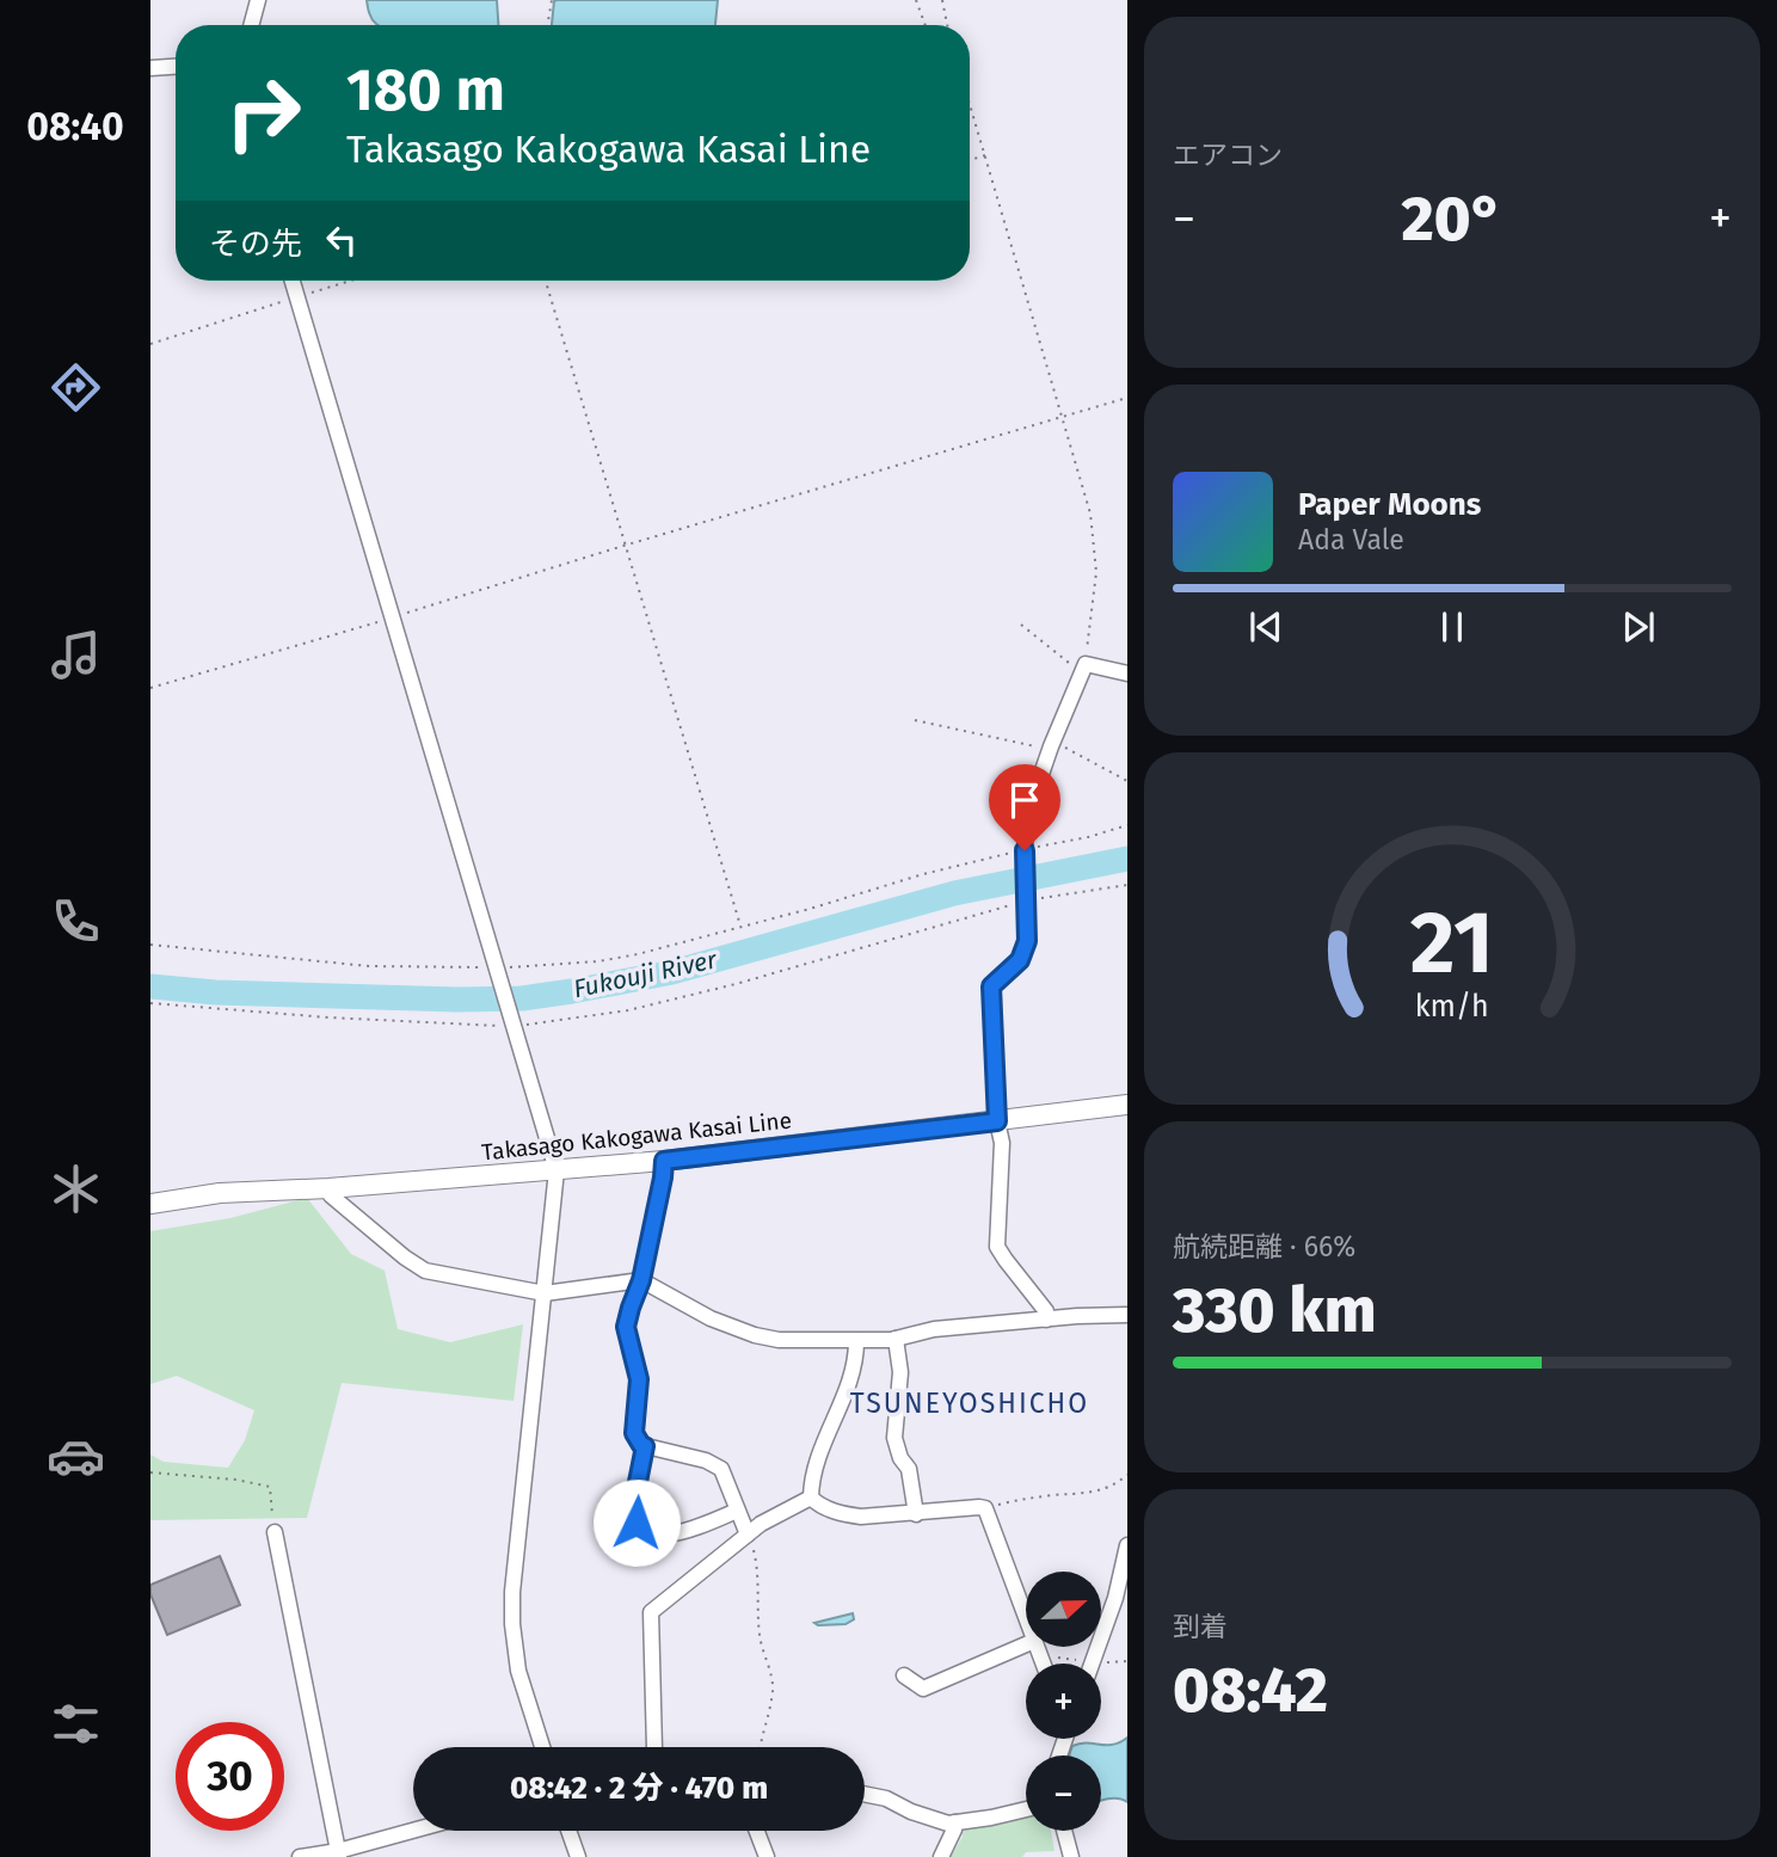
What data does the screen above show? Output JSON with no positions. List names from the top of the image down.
{
  "streets": {
    "main road": ["Takasago Kakogawa Kasai Line"]
  },
  "districts": ["TSUNEYOSHICHO"],
  "water": ["Fukouji River"],
  "north": "right",
  "page": {
    "tabs": "08:40",
    "tile": [
      "エアコン",
      ["航続距離 · 66%", "330 km"],
      ["到着", "08:42"]
    ],
    "turn": ["180 m", "Takasago Kakogawa Kasai Line"],
    "heat": ["−", "20°", "+"],
    "then": "その先",
    "song": ["Paper Moons", "Ada Vale"],
    "map_buttons": ["+", "−"],
    "limit": "30",
    "trip": "08:42 · 2 分 · 470 m",
    "gauge": ["21", "km/h"]
  }
}
